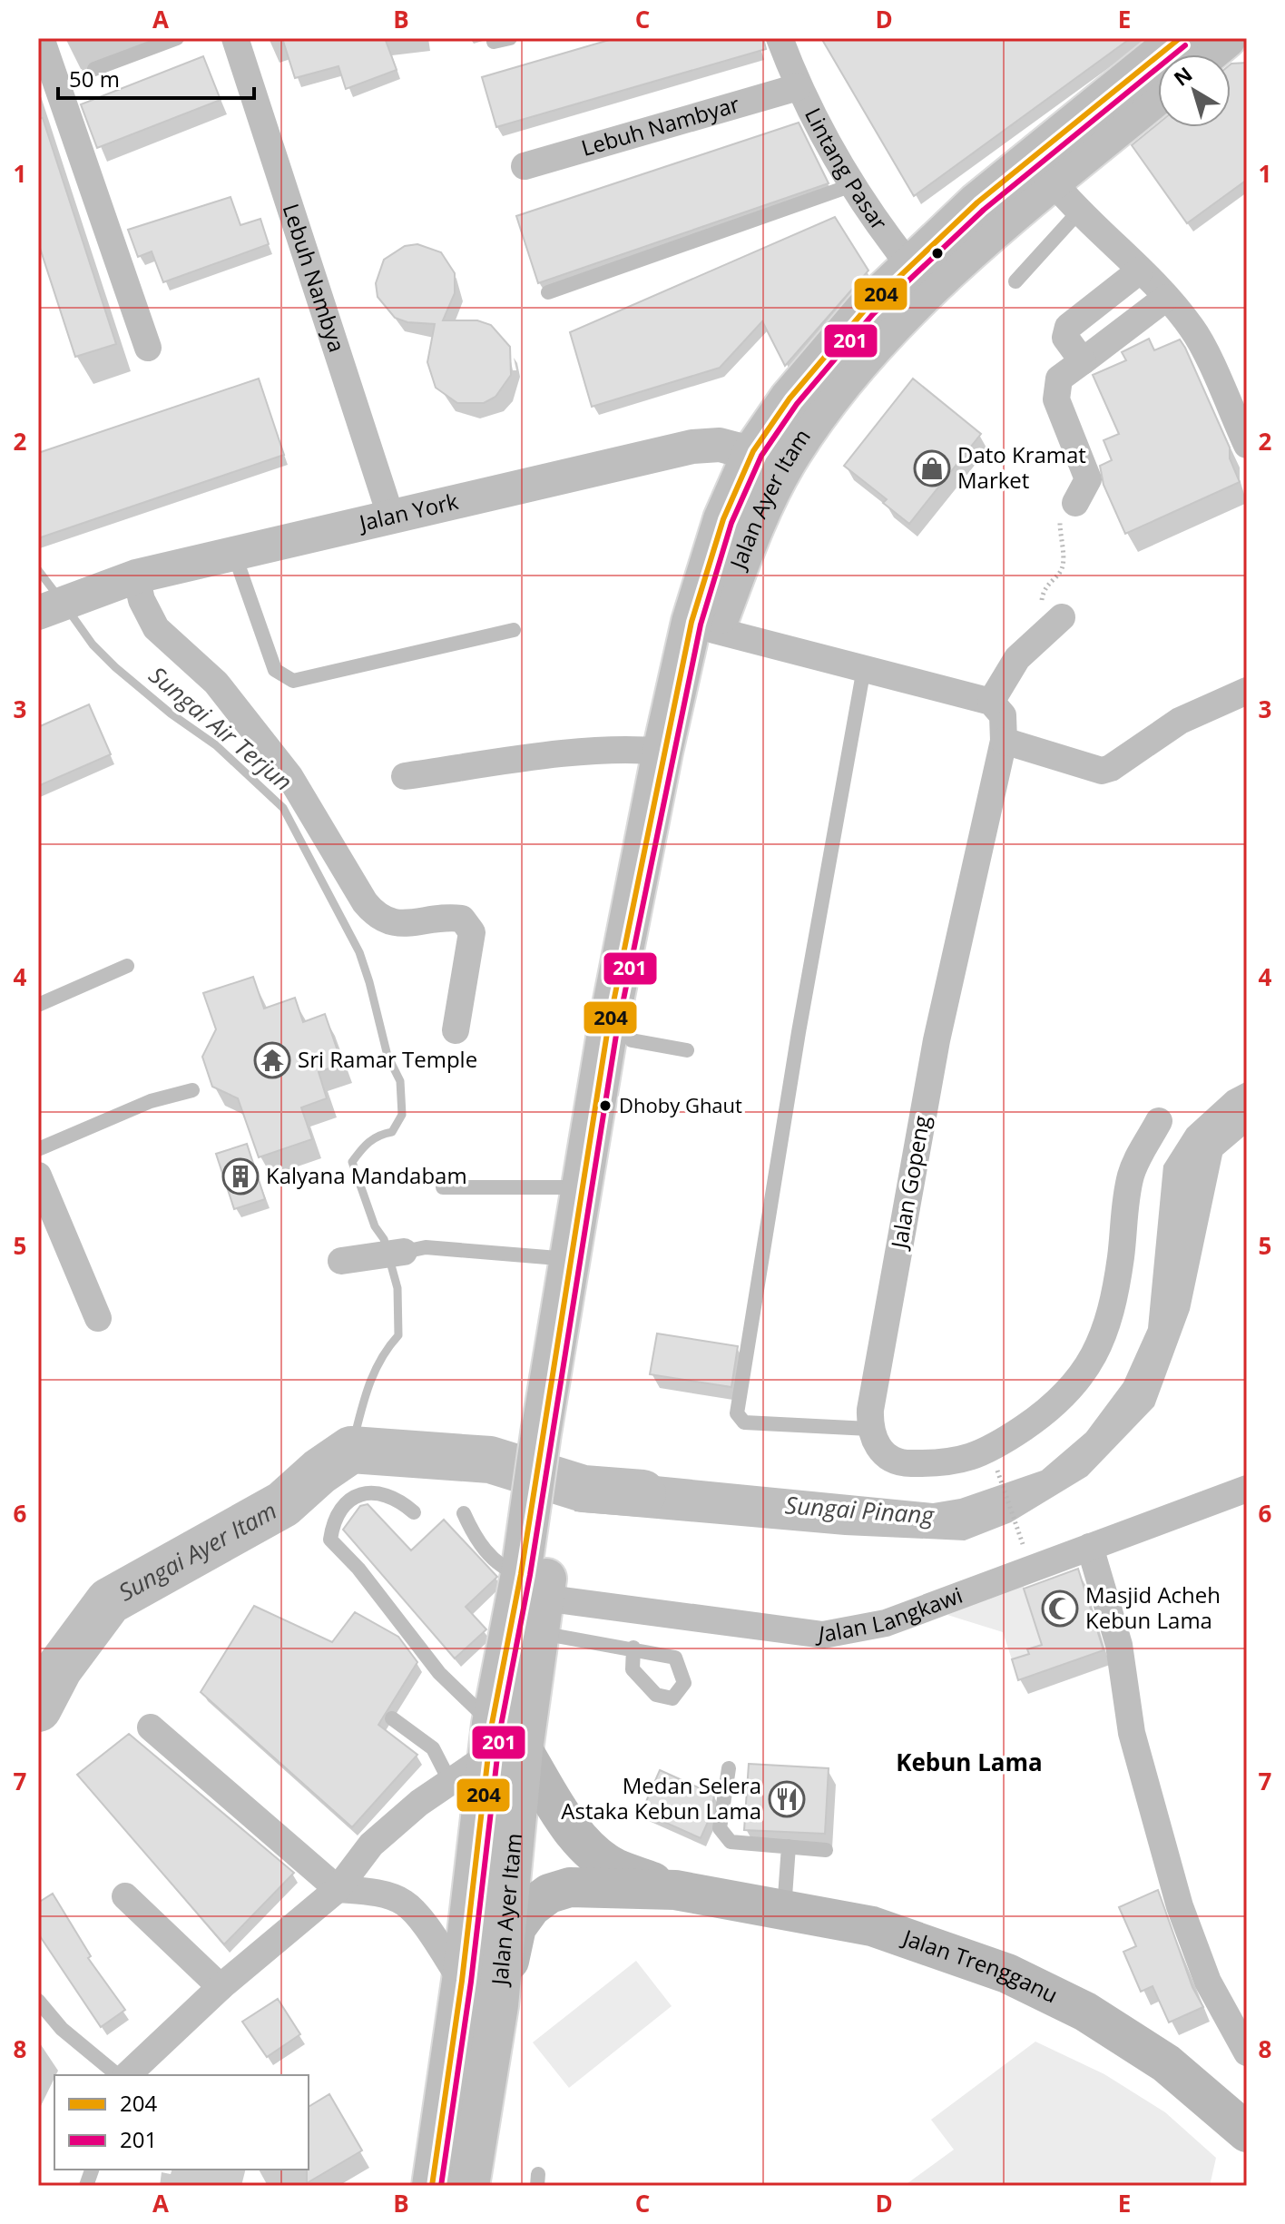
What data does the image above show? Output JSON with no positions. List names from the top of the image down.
{
  "streets": {
    "main road": ["Jalan Ayer Itam", "Jalan Trengganu"],
    "street": [
      "Lebuh Nambyar",
      "Lintang Pasar",
      "Lebuh Nambya",
      "Jalan York",
      "Jalan Gopeng",
      "Jalan Langkawi"
    ]
  },
  "crossings": [
    ["Lebuh Nambyar", "Lintang Pasar"],
    ["Lintang Pasar", "Jalan Ayer Itam"],
    ["Lebuh Nambya", "Jalan York"],
    ["Jalan Ayer Itam", "Jalan York"],
    ["Jalan Ayer Itam", "Jalan Langkawi"],
    ["Jalan Ayer Itam", "Jalan Trengganu"]
  ],
  "districts": ["Kebun Lama"],
  "water": ["Sungai Air Terjun", "Sungai Pinang", "Sungai Ayer Itam"],
  "places": {
    "shop": ["Dato Kramat Market"],
    "temple": ["Sri Ramar Temple"],
    "other": ["Dhoby Ghaut"],
    "building": ["Kalyana Mandabam"],
    "mosque": ["Masjid Acheh Kebun Lama"],
    "restaurant": ["Medan Selera Astaka Kebun Lama"]
  },
  "lines": ["transit line 204", "transit line 201"],
  "legend": ["204", "201"],
  "scale_bar": "50 m",
  "north": "top left",
  "grid": {
    "columns": [
      "A",
      "B",
      "C",
      "D",
      "E"
    ],
    "rows": [
      "1",
      "2",
      "3",
      "4",
      "5",
      "6",
      "7",
      "8"
    ]
  }
}
